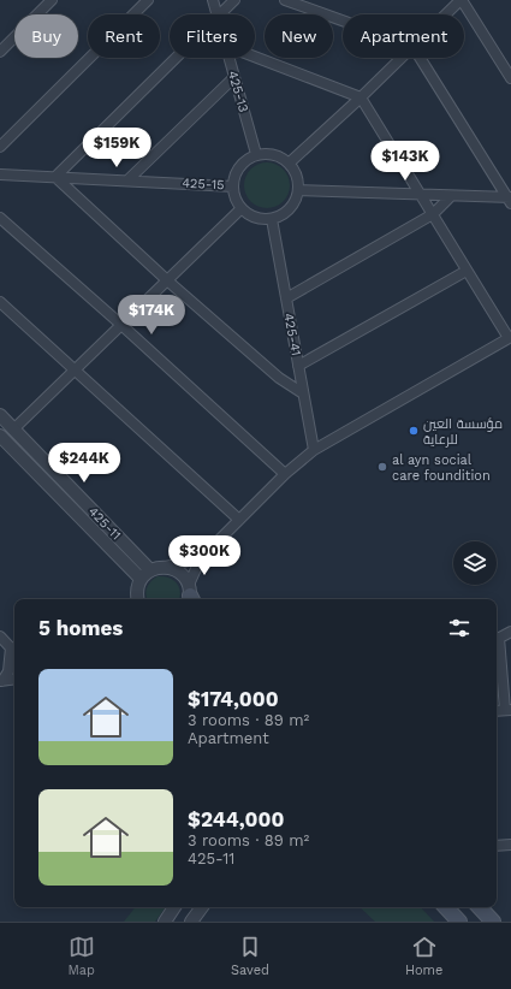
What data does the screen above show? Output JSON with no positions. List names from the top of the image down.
{
  "streets": {
    "street": [
      "425-13",
      "425-15",
      "425-41",
      "425-11"
    ]
  },
  "crossings": [
    ["425-13", "425-15"],
    ["425-13", "425-41"],
    ["425-15", "425-41"]
  ],
  "places": ["مؤسسة العين للرعاية", "al ayn social care foundition"],
  "page": {
    "chip": [
      "Buy",
      "Rent",
      "Filters",
      "New",
      "Apartment"
    ],
    "price": [
      "$159K",
      "$143K",
      "$174K",
      "$244K",
      "$300K"
    ],
    "heading": "5 homes",
    "list": [
      {
        "name": "$174,000",
        "note": "3 rooms · 89 m² · Apartment"
      },
      {
        "name": "$244,000",
        "note": "3 rooms · 89 m² · 425-11"
      }
    ],
    "tabs": ["Map", "Saved", "Home"]
  }
}
